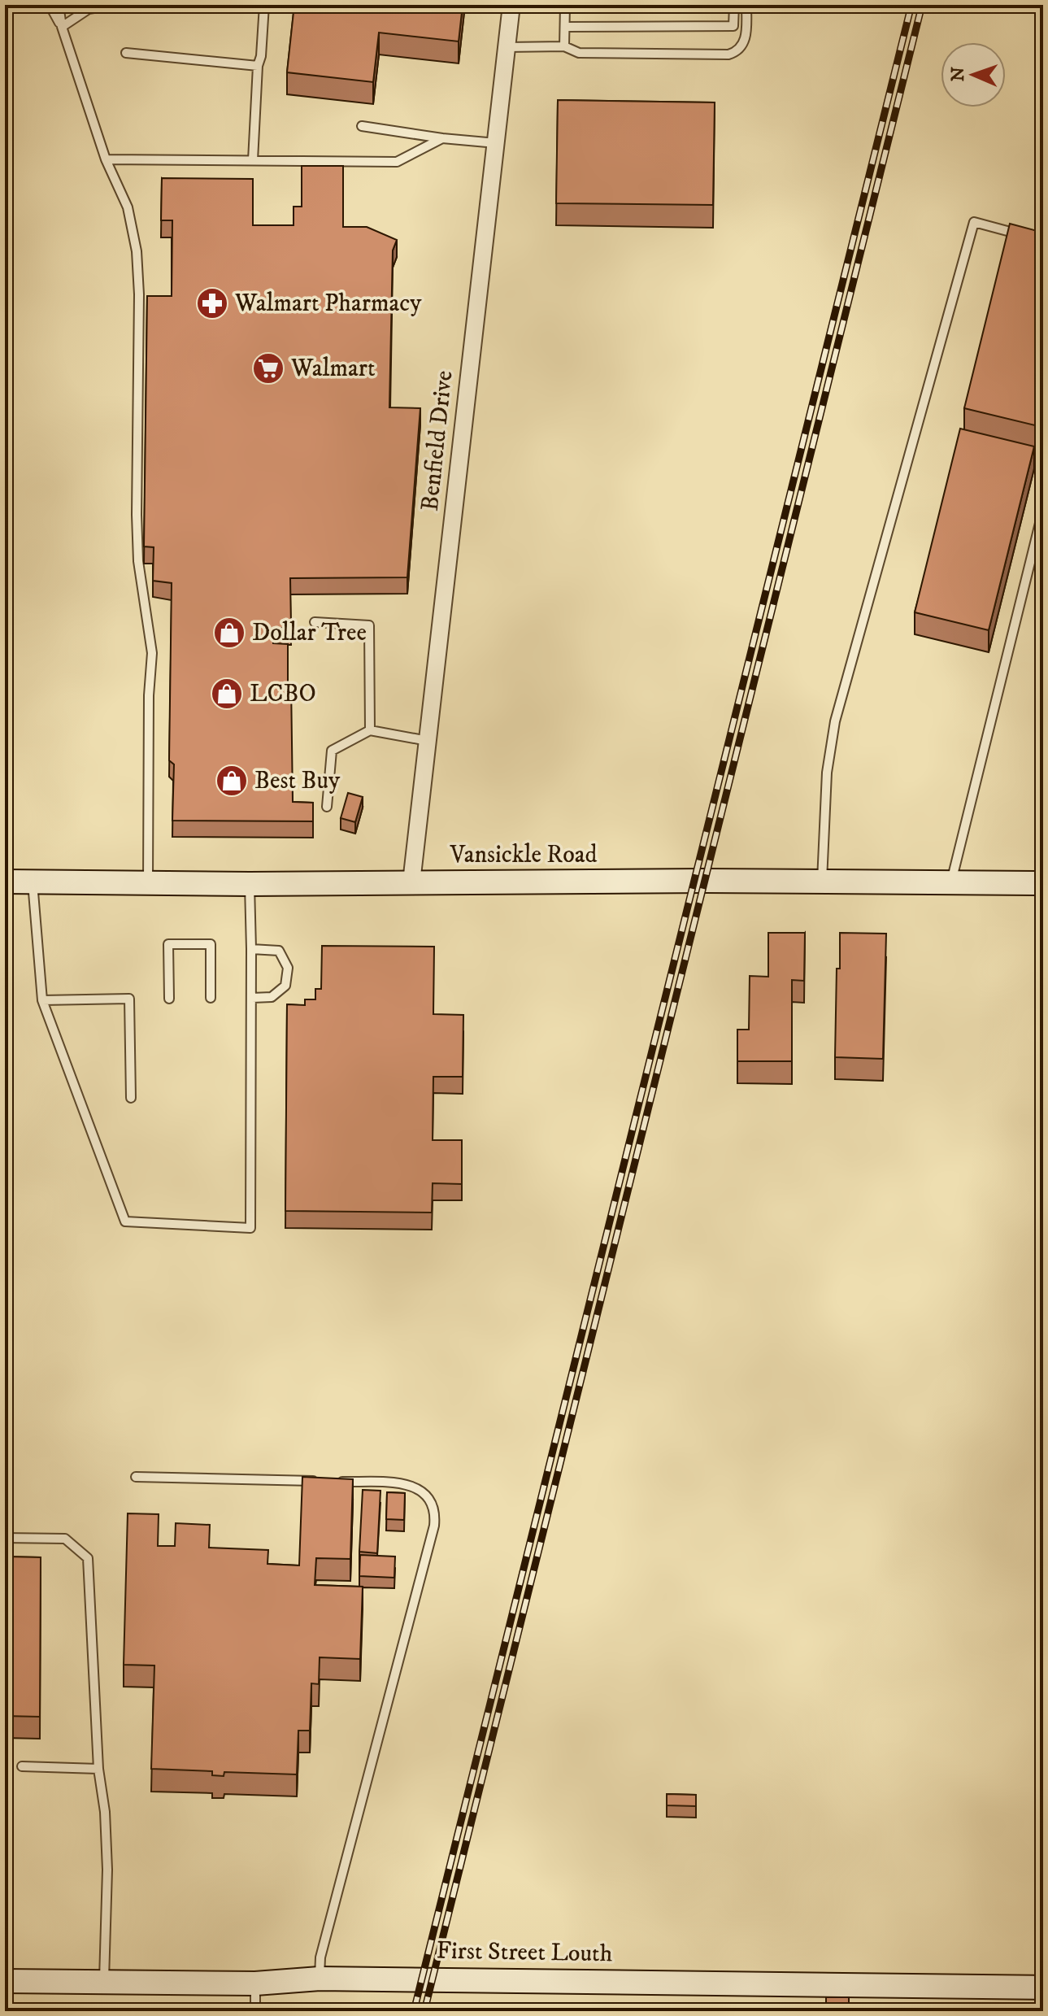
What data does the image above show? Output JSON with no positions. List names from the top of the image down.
{
  "streets": {
    "street": ["Benfield Drive", "Vansickle Road", "First Street Louth"]
  },
  "crossings": [
    ["Benfield Drive", "Vansickle Road"]
  ],
  "places": {
    "pharmacy": ["Walmart Pharmacy"],
    "supermarket": ["Walmart"],
    "shop": ["Dollar Tree", "LCBO", "Best Buy"]
  },
  "north": "left"
}
